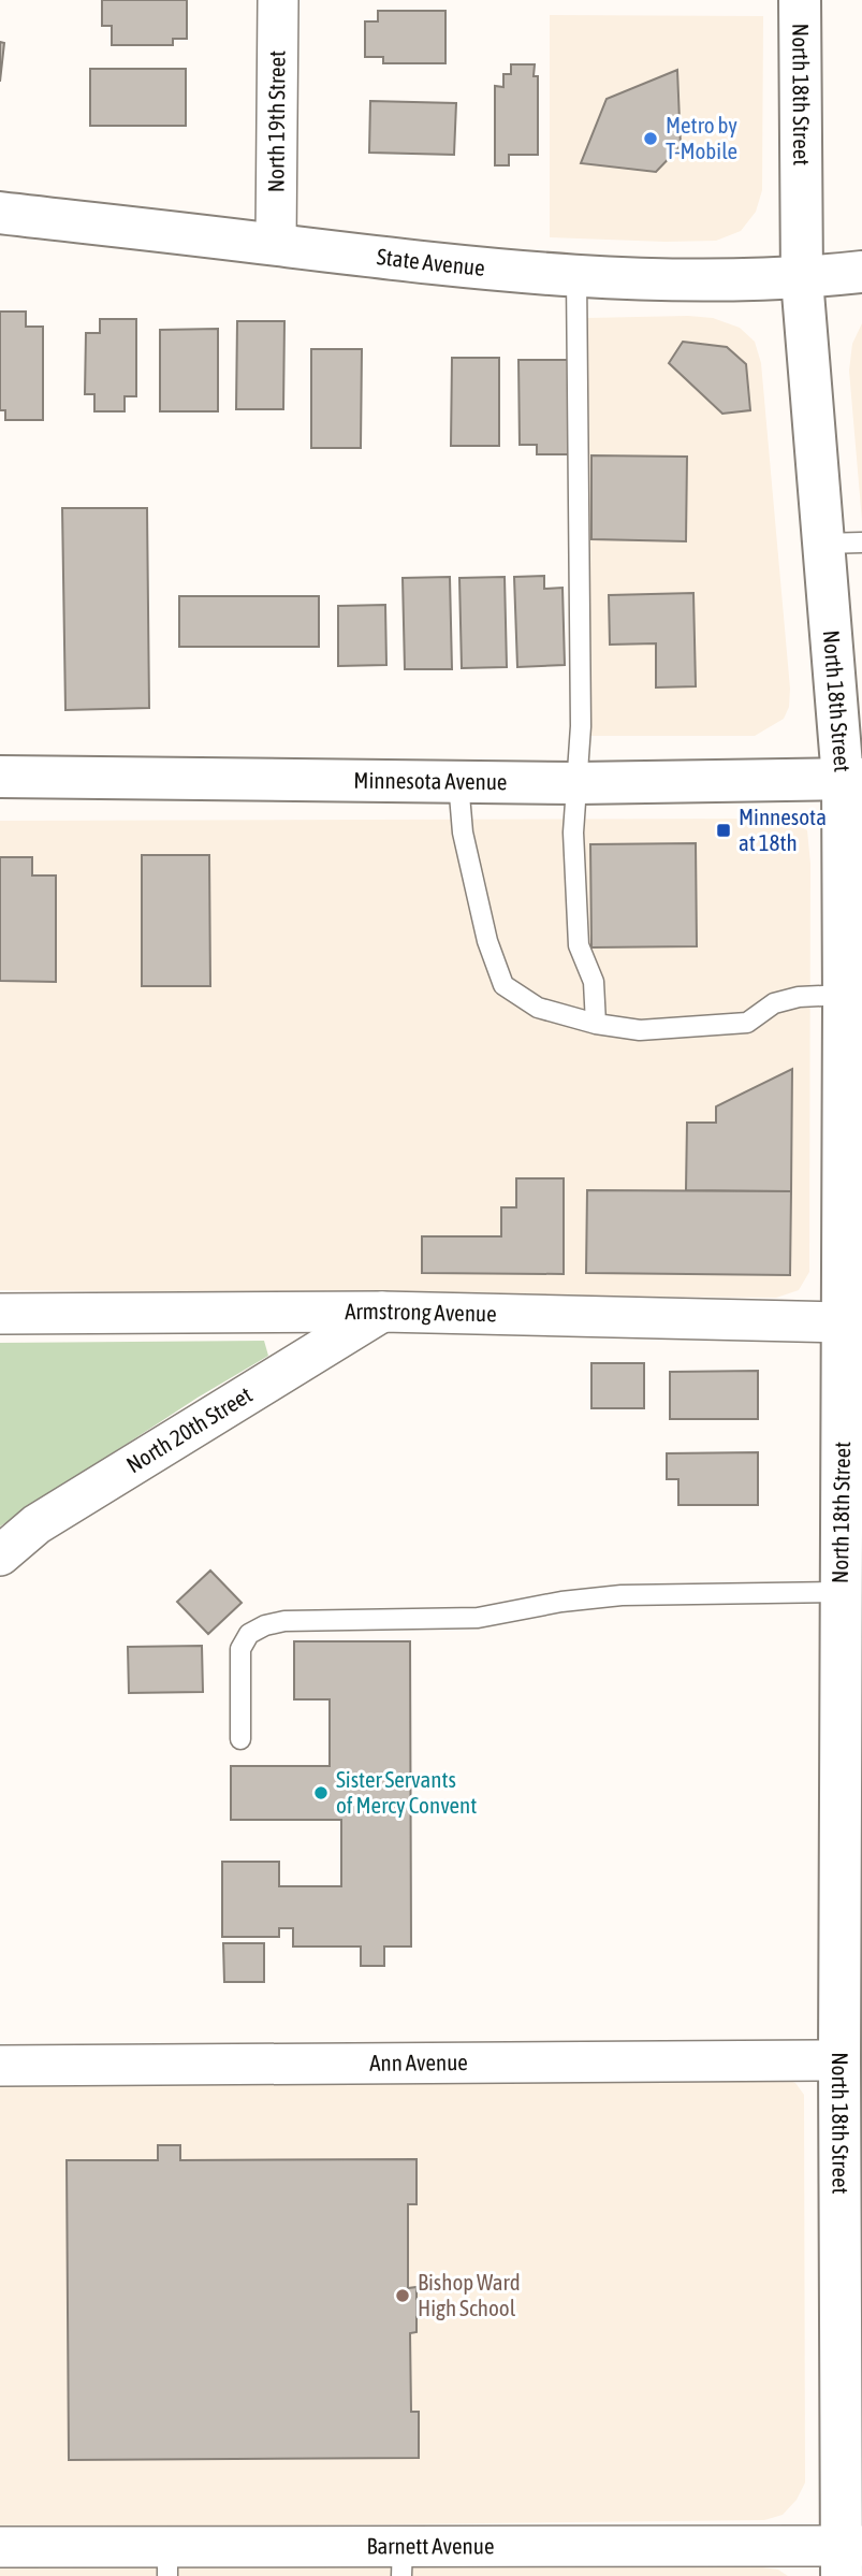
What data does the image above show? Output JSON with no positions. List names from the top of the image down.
{
  "streets": {
    "main road": ["North 18th Street", "State Avenue", "Minnesota Avenue"],
    "street": [
      "North 19th Street",
      "Armstrong Avenue",
      "North 20th Street",
      "Ann Avenue",
      "Barnett Avenue"
    ]
  },
  "crossings": [
    ["North 18th Street", "State Avenue"],
    ["North 18th Street", "Minnesota Avenue"],
    ["North 18th Street", "Armstrong Avenue"],
    ["North 18th Street", "Ann Avenue"],
    ["North 18th Street", "Barnett Avenue"],
    ["North 19th Street", "State Avenue"],
    ["Armstrong Avenue", "North 20th Street"]
  ],
  "places": {
    "other": ["Metro by T-Mobile", "Sister Servants of Mercy Convent", "Bishop Ward High School"],
    "transit": ["Minnesota at 18th"]
  }
}
